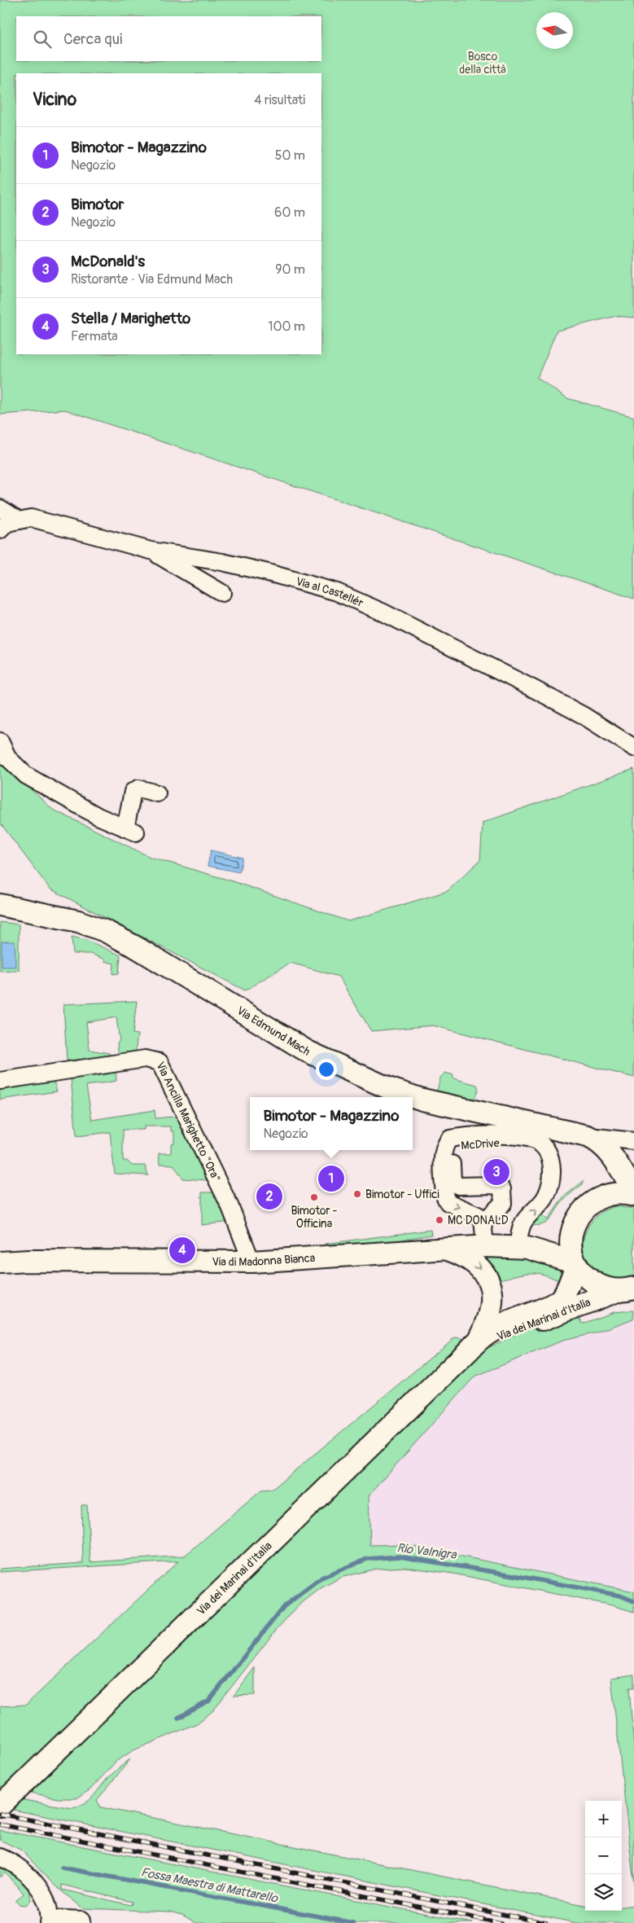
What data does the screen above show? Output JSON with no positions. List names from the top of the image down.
{
  "streets": {
    "main road": ["Via Edmund Mach", "Via di Madonna Bianca", "Via dei Marinai d'Italia"],
    "street": ["Via al Castellér", "Via Ancilla Marighetto \"Ora\"", "McDrive"]
  },
  "crossings": [
    ["Via Ancilla Marighetto \"Ora\"", "Via di Madonna Bianca"],
    ["Via di Madonna Bianca", "Via dei Marinai d'Italia"]
  ],
  "water": ["Rio Valnigra", "Fossa Maestra di Mattarello"],
  "parks": ["Bosco della città"],
  "places": ["Bimotor - Uffici", "Bimotor - Officina", "MC DONALD"],
  "north": "left",
  "page": {
    "search": "Cerca qui",
    "heading": ["Vicino", "4 risultati"],
    "list": [
      {
        "mark": "1",
        "name": "Bimotor - Magazzino",
        "note": "Negozio",
        "value": "50 m"
      },
      {
        "mark": "2",
        "name": "Bimotor",
        "note": "Negozio",
        "value": "60 m"
      },
      {
        "mark": "3",
        "name": "McDonald's",
        "note": "Ristorante · Via Edmund Mach",
        "value": "90 m"
      },
      {
        "mark": "4",
        "name": "Stella / Marighetto",
        "note": "Fermata",
        "value": "100 m"
      }
    ],
    "popup": ["Bimotor - Magazzino", "Negozio"],
    "pins": [
      "3",
      "1",
      "2",
      "4"
    ],
    "map_buttons": ["+", "−"]
  }
}
